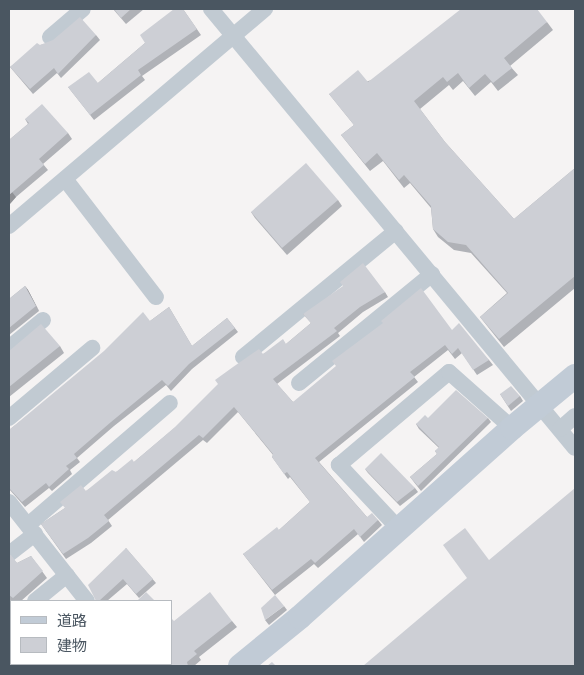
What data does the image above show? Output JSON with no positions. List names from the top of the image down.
{
  "legend": ["道路", "建物"]
}
